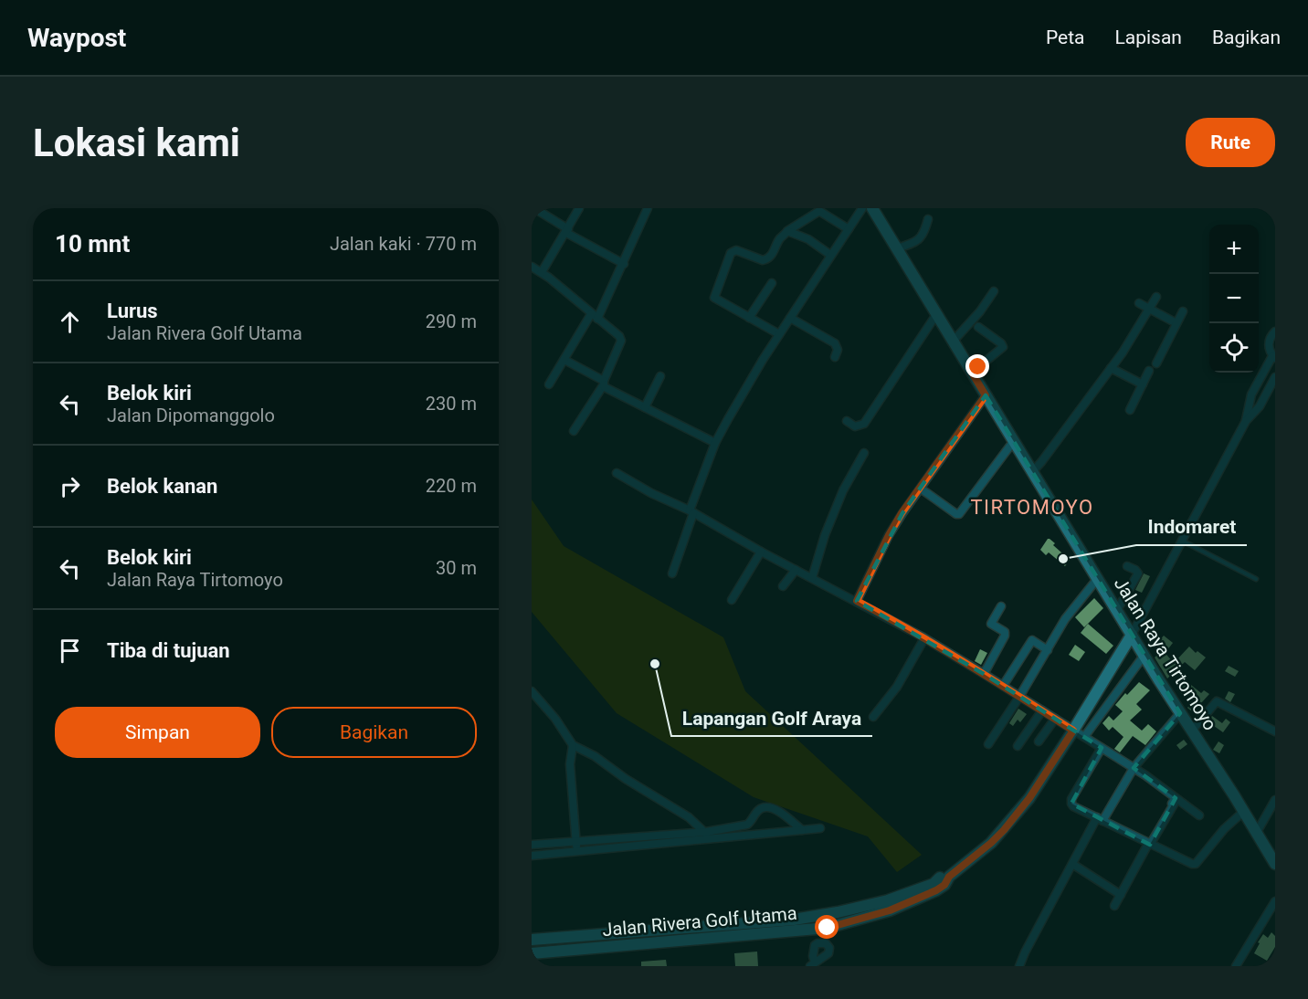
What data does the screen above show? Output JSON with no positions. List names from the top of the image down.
{
  "streets": {
    "street": ["Jalan Raya Tirtomoyo", "Jalan Rivera Golf Utama"]
  },
  "crossings": [
    ["Jalan Raya Tirtomoyo", "Jalan Rivera Golf Utama"]
  ],
  "districts": ["TIRTOMOYO"],
  "places": ["Indomaret", "Lapangan Golf Araya"],
  "page": {
    "header": "Waypost",
    "nav": ["Peta", "Lapisan", "Bagikan"],
    "buttons": [
      "Rute",
      ["Simpan", "Bagikan"]
    ],
    "title": "Lokasi kami",
    "heading": ["10 mnt", "Jalan kaki · 770 m"],
    "map_buttons": ["+", "−"],
    "list": [
      ["Lurus", "Jalan Rivera Golf Utama", "290 m"],
      ["Belok kiri", "Jalan Dipomanggolo", "230 m"],
      ["Belok kanan", "220 m"],
      ["Belok kiri", "Jalan Raya Tirtomoyo", "30 m"],
      "Tiba di tujuan"
    ]
  }
}
